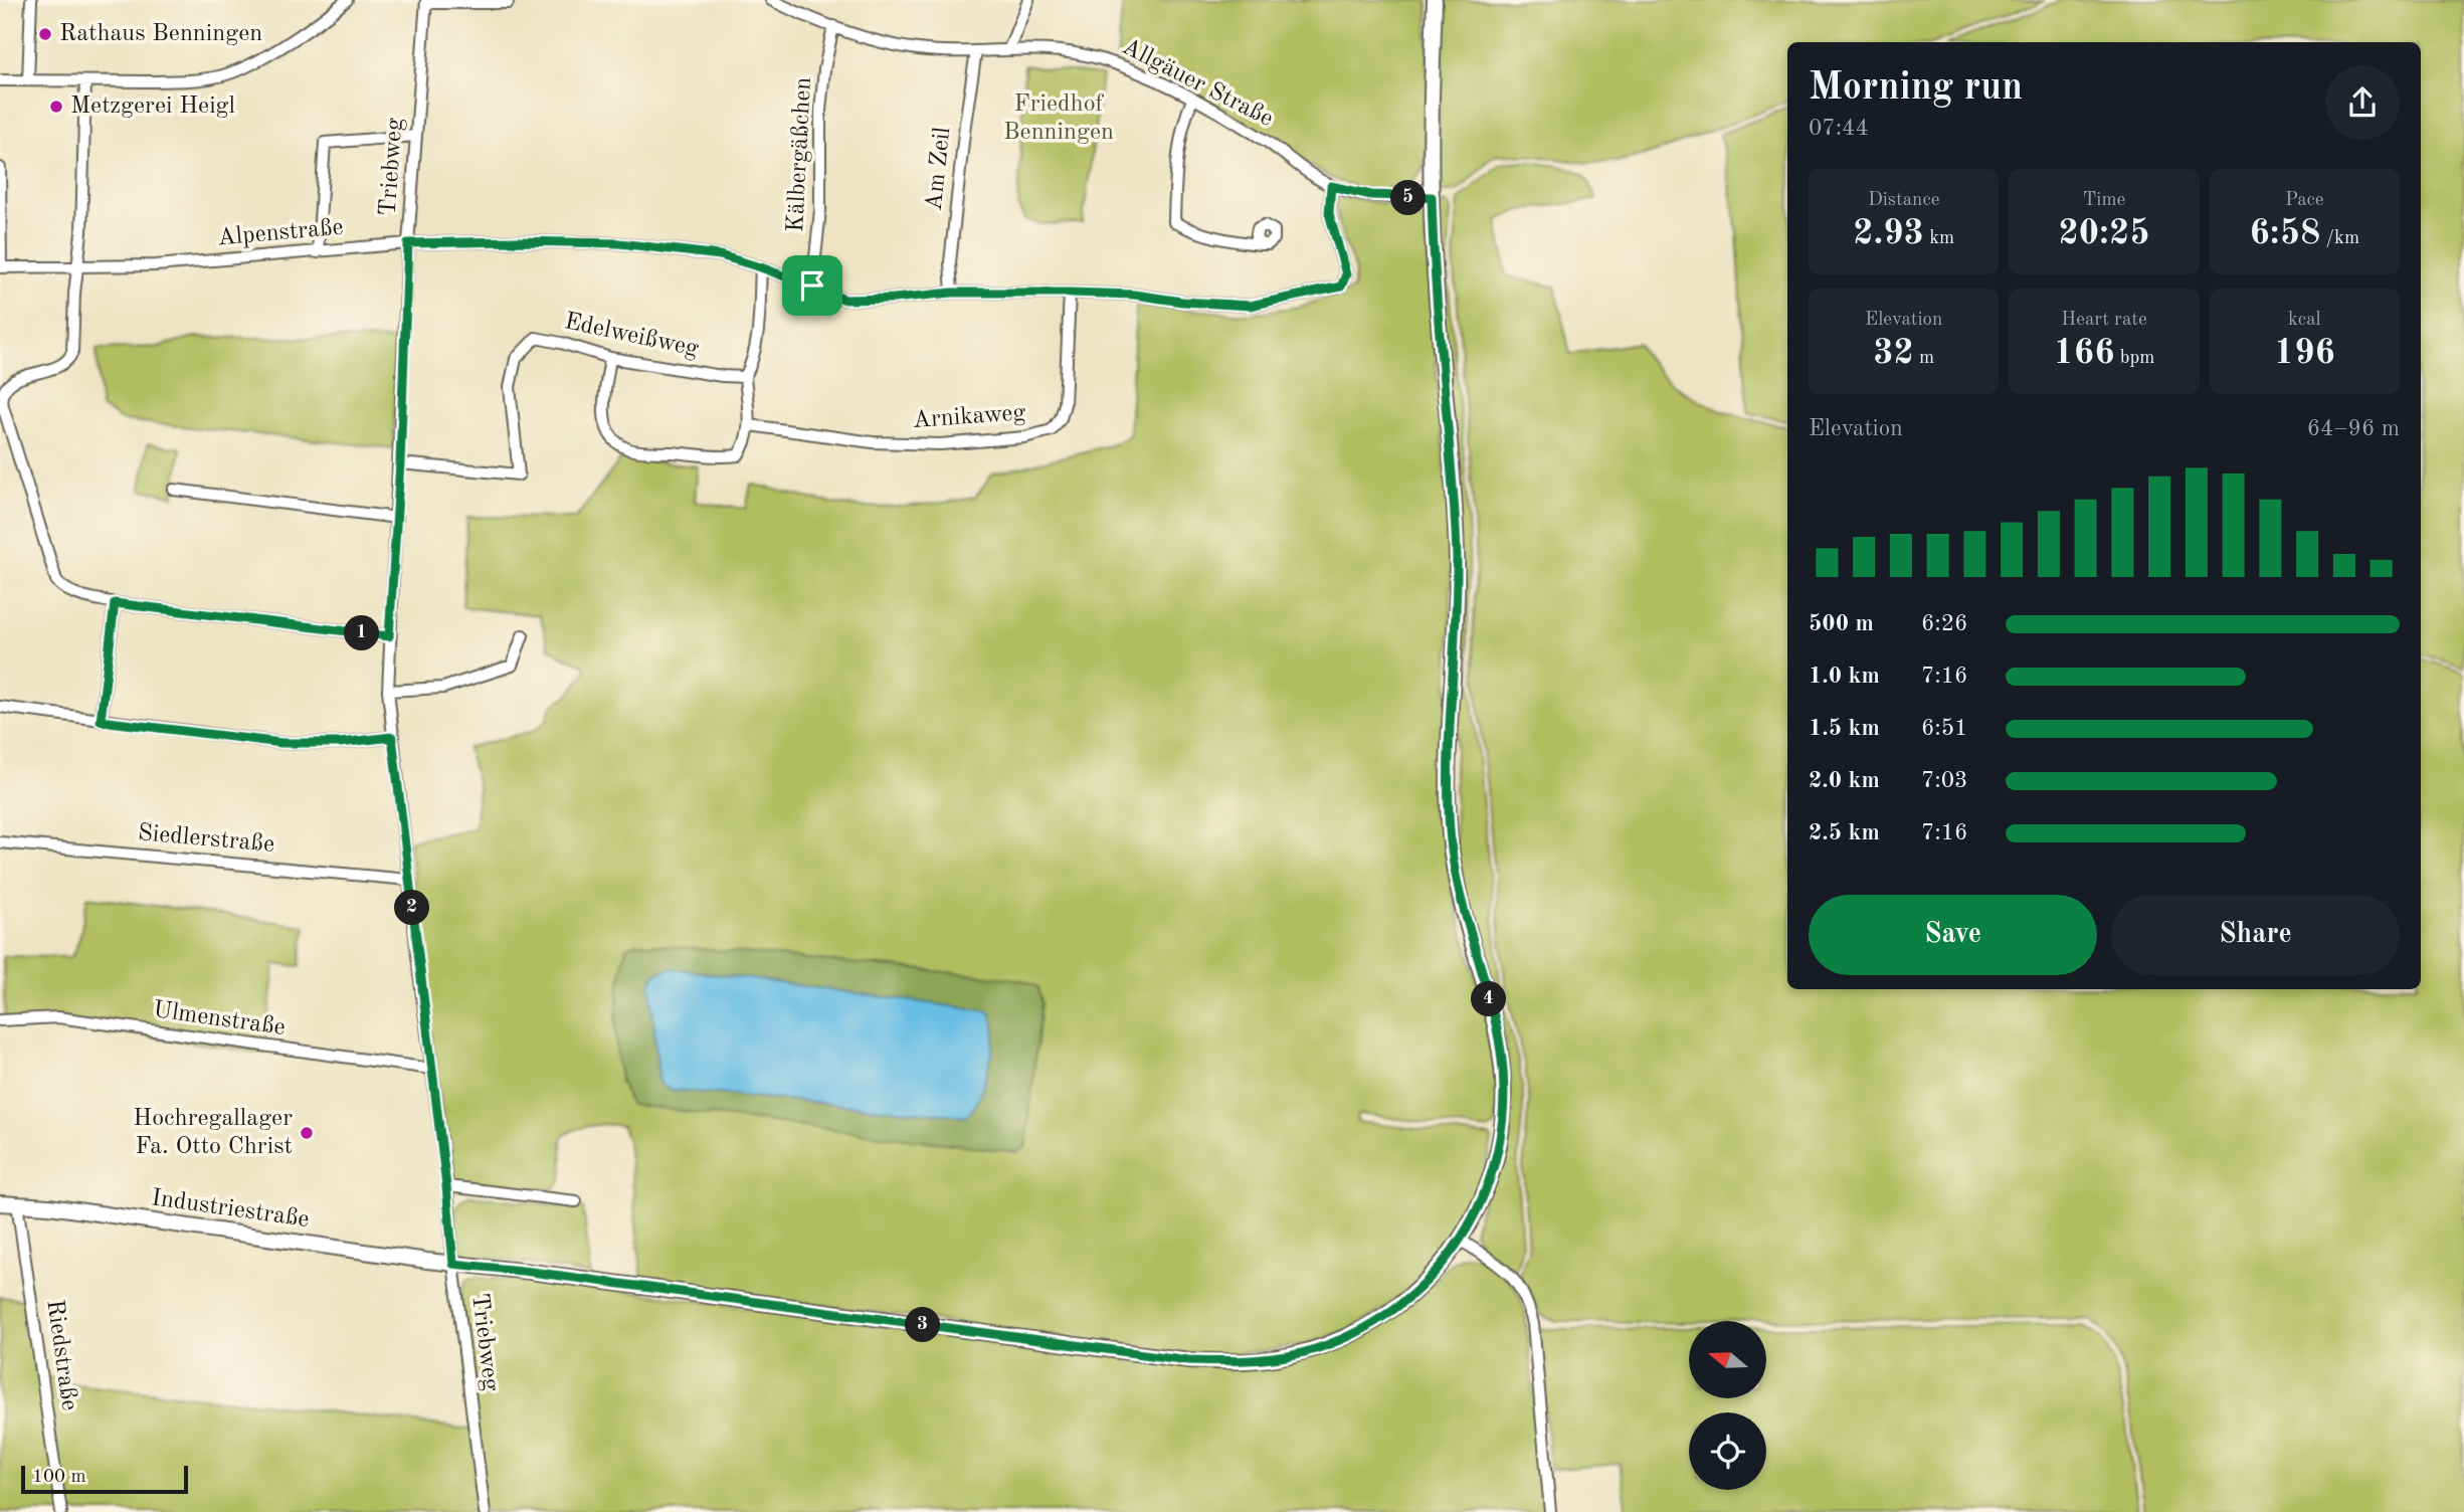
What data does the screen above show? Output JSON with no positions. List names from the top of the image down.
{
  "streets": {
    "street": [
      "Allgäuer Straße",
      "Kälbergäßchen",
      "Triebweg",
      "Am Zeil",
      "Alpenstraße",
      "Edelweißweg",
      "Arnikaweg",
      "Siedlerstraße",
      "Ulmenstraße",
      "Industriestraße",
      "Riedstraße"
    ]
  },
  "crossings": [
    ["Allgäuer Straße", "Kälbergäßchen"],
    ["Allgäuer Straße", "Am Zeil"],
    ["Allgäuer Straße", "Industriestraße"],
    ["Kälbergäßchen", "Alpenstraße"],
    ["Triebweg", "Alpenstraße"],
    ["Triebweg", "Edelweißweg"],
    ["Triebweg", "Siedlerstraße"],
    ["Triebweg", "Ulmenstraße"],
    ["Triebweg", "Industriestraße"],
    ["Industriestraße", "Riedstraße"]
  ],
  "parks": ["Friedhof Benningen"],
  "places": ["Rathaus Benningen", "Metzgerei Heigl", "Hochregallager Fa. Otto Christ"],
  "scale_bar": "100 m",
  "north": "left",
  "page": {
    "heading": ["Morning run", "07:44"],
    "stats": [
      ["Distance", "2.93 km"],
      ["Time", "20:25"],
      ["Pace", "6:58 /km"],
      ["Elevation", "32 m"],
      ["Heart rate", "166 bpm"],
      ["kcal", "196"]
    ],
    "pins": [
      "5",
      "1",
      "2",
      "4",
      "3"
    ],
    "chart": ["Elevation", "64–96 m"],
    "list": [
      {
        "name": "500 m",
        "note": "6:26"
      },
      {
        "name": "1.0 km",
        "note": "7:16"
      },
      {
        "name": "1.5 km",
        "note": "6:51"
      },
      {
        "name": "2.0 km",
        "note": "7:03"
      },
      {
        "name": "2.5 km",
        "note": "7:16"
      }
    ],
    "buttons": ["Save", "Share"],
    "scale": "100 m"
  }
}
